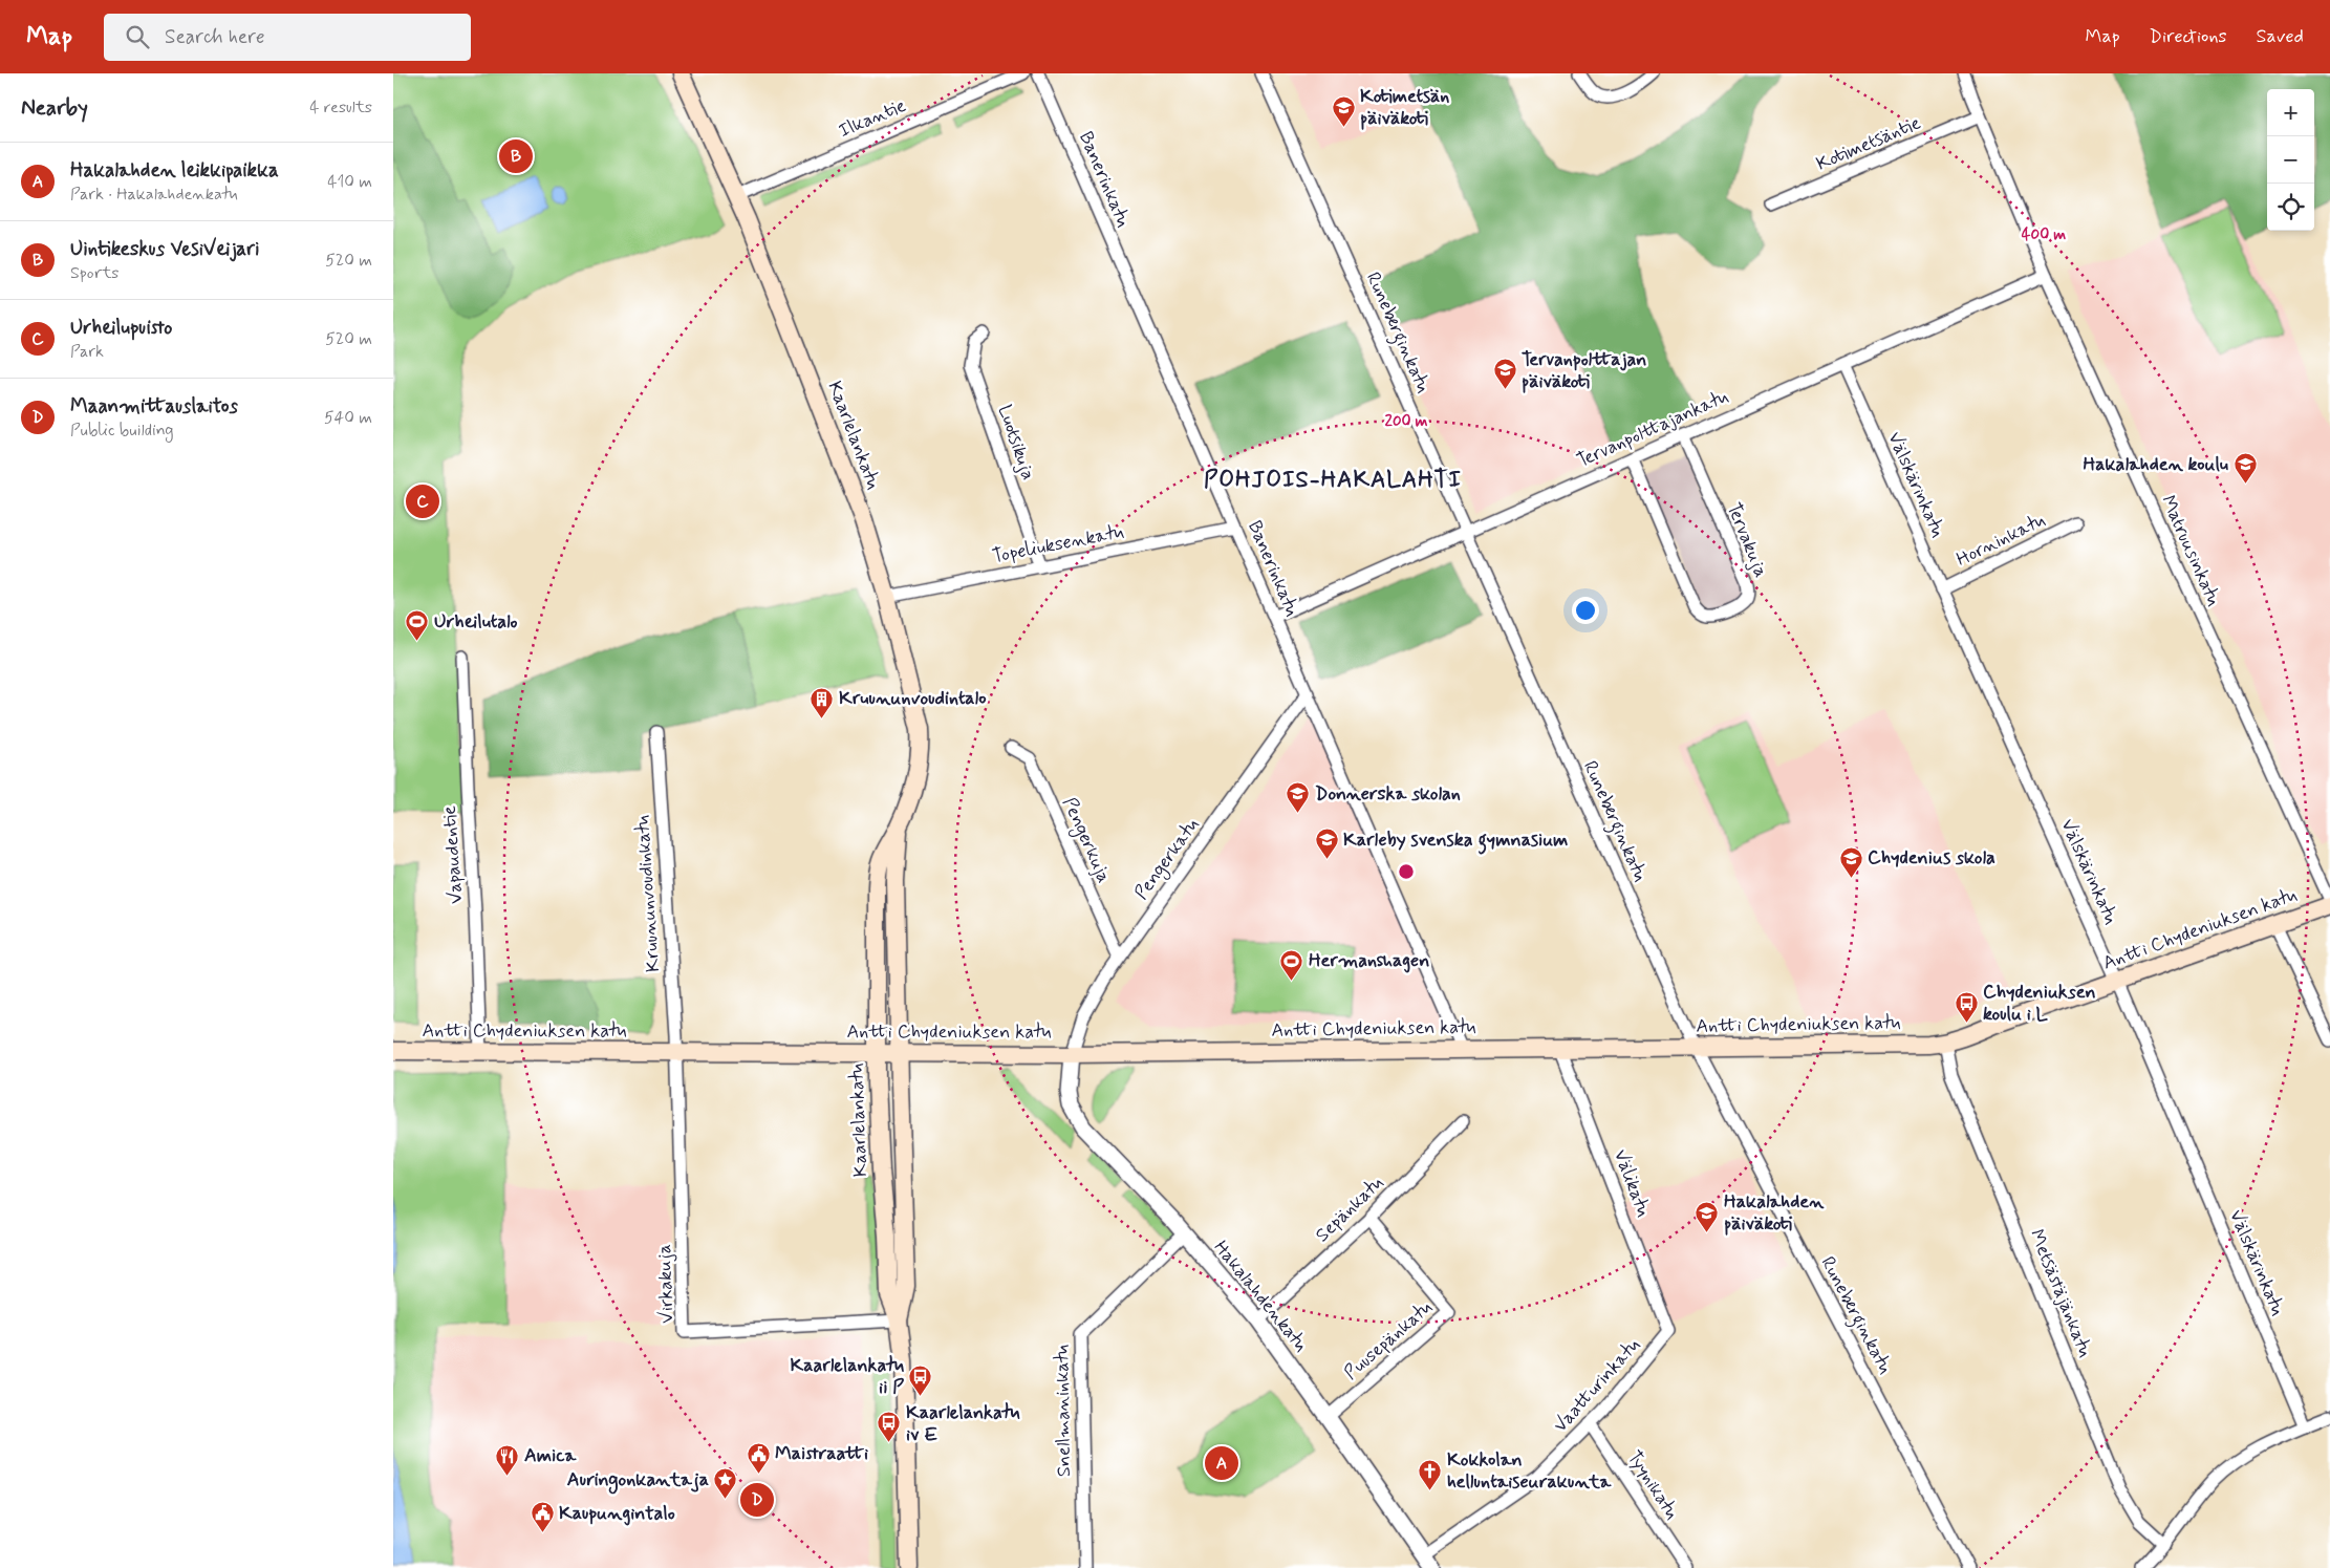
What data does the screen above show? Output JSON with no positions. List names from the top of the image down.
{
  "streets": {
    "main road": ["Kaarlelankatu", "Antti Chydeniuksen katu"],
    "street": [
      "Ilkantie",
      "Kotimetsäntie",
      "Banerinkatu",
      "Runeberginkatu",
      "Tervanpolttajankatu",
      "Luotsikuja",
      "Välskärinkatu",
      "Tervakuja",
      "Horninkatu",
      "Topeliuksenkatu",
      "Matruusinkatu",
      "Pengerkuja",
      "Vapaudentie",
      "Pengerkatu",
      "Kruununvoudinkatu",
      "Välikatu",
      "Sepänkatu",
      "Virkakuja",
      "Metsästäjänkatu",
      "Hakalahdenkatu",
      "Puusepänkatu",
      "Vaatturinkatu",
      "Snellmaninkatu",
      "Tyynikatu"
    ]
  },
  "crossings": [
    ["Ilkantie", "Kaarlelankatu"],
    ["Kotimetsäntie", "Matruusinkatu"],
    ["Banerinkatu", "Tervanpolttajankatu"],
    ["Banerinkatu", "Topeliuksenkatu"],
    ["Banerinkatu", "Pengerkatu"],
    ["Banerinkatu", "Antti Chydeniuksen katu"],
    ["Runeberginkatu", "Tervanpolttajankatu"],
    ["Runeberginkatu", "Antti Chydeniuksen katu"],
    ["Tervanpolttajankatu", "Välskärinkatu"],
    ["Tervanpolttajankatu", "Tervakuja"],
    ["Tervanpolttajankatu", "Matruusinkatu"],
    ["Kaarlelankatu", "Topeliuksenkatu"],
    ["Kaarlelankatu", "Antti Chydeniuksen katu"],
    ["Kaarlelankatu", "Virkakuja"],
    ["Luotsikuja", "Topeliuksenkatu"],
    ["Välskärinkatu", "Horninkatu"],
    ["Välskärinkatu", "Antti Chydeniuksen katu"],
    ["Pengerkuja", "Pengerkatu"],
    ["Vapaudentie", "Antti Chydeniuksen katu"],
    ["Pengerkatu", "Antti Chydeniuksen katu"],
    ["Pengerkatu", "Hakalahdenkatu"],
    ["Kruununvoudinkatu", "Antti Chydeniuksen katu"],
    ["Kruununvoudinkatu", "Virkakuja"],
    ["Antti Chydeniuksen katu", "Välikatu"],
    ["Antti Chydeniuksen katu", "Virkakuja"],
    ["Antti Chydeniuksen katu", "Metsästäjänkatu"],
    ["Antti Chydeniuksen katu", "Hakalahdenkatu"],
    ["Välikatu", "Vaatturinkatu"],
    ["Sepänkatu", "Hakalahdenkatu"],
    ["Sepänkatu", "Puusepänkatu"],
    ["Hakalahdenkatu", "Puusepänkatu"],
    ["Hakalahdenkatu", "Vaatturinkatu"],
    ["Hakalahdenkatu", "Snellmaninkatu"],
    ["Vaatturinkatu", "Tyynikatu"]
  ],
  "districts": ["POHJOIS-HAKALAHTI"],
  "places": {
    "school or university": [
      "Kotimetsän päiväkoti",
      "Tervanpolttajan päiväkoti",
      "Hakalahden koulu",
      "Donnerska skolan",
      "Karleby svenska gymnasium",
      "Chydenius skola",
      "Hakalahden päiväkoti"
    ],
    "sports": ["Urheilutalo", "Hermanshagen"],
    "building": ["Kruununvoudintalo"],
    "bus stop": ["Chydeniuksen koulu i L", "Kaarlelankatu ii P", "Kaarlelankatu iv E"],
    "public building": ["Maistraatti", "Kaupungintalo"],
    "restaurant": ["Amica"],
    "church": ["Kokkolan helluntaiseurakunta"],
    "place": ["Auringonkantaja"]
  },
  "page": {
    "header": "Map",
    "search": "Search here",
    "nav": ["Map", "Directions", "Saved"],
    "heading": ["Nearby", "4 results"],
    "map_buttons": ["+", "−"],
    "pins": [
      "B",
      "C",
      "A",
      "D"
    ],
    "list": [
      {
        "mark": "A",
        "name": "Hakalahden leikkipaikka",
        "note": "Park · Hakalahdenkatu",
        "value": "410 m"
      },
      {
        "mark": "B",
        "name": "Uintikeskus VesiVeijari",
        "note": "Sports",
        "value": "520 m"
      },
      {
        "mark": "C",
        "name": "Urheilupuisto",
        "note": "Park",
        "value": "520 m"
      },
      {
        "mark": "D",
        "name": "Maanmittauslaitos",
        "note": "Public building",
        "value": "540 m"
      }
    ]
  },
  "rings": ["400 m", "200 m"]
}
